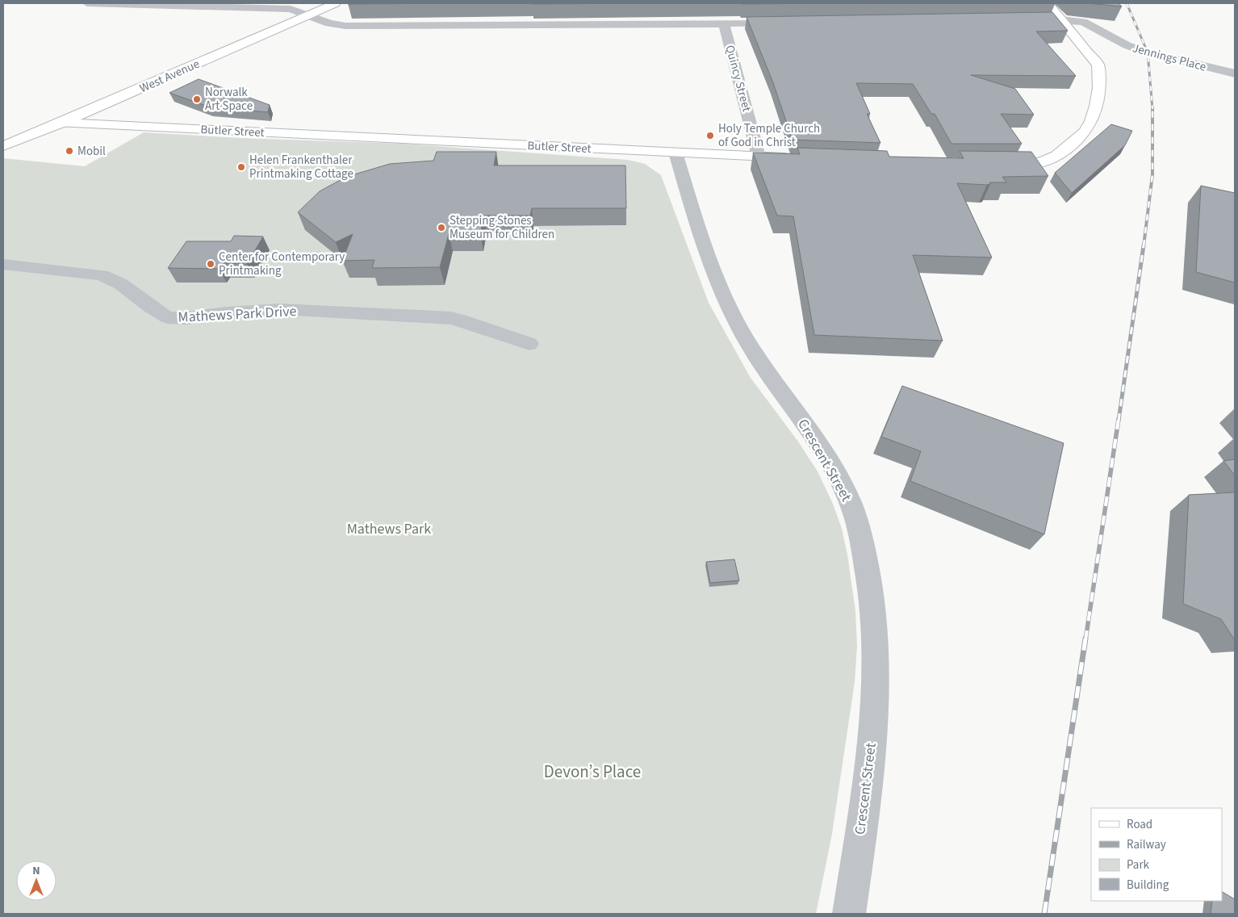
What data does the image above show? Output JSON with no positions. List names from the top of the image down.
{
  "streets": {
    "main road": ["West Avenue", "Butler Street"],
    "street": [
      "Jennings Place",
      "Quincy Street",
      "Mathews Park Drive",
      "Crescent Street"
    ]
  },
  "crossings": [
    ["West Avenue", "Butler Street"],
    ["Quincy Street", "Butler Street"],
    ["Butler Street", "Crescent Street"]
  ],
  "parks": ["Mathews Park", "Devon’s Place"],
  "places": [
    "Norwalk Art Space",
    "Holy Temple Church of God in Christ",
    "Mobil",
    "Helen Frankenthaler Printmaking Cottage",
    "Stepping Stones Museum for Children",
    "Center for Contemporary Printmaking"
  ],
  "legend": [
    "Road",
    "Railway",
    "Park",
    "Building"
  ],
  "north": "top"
}
